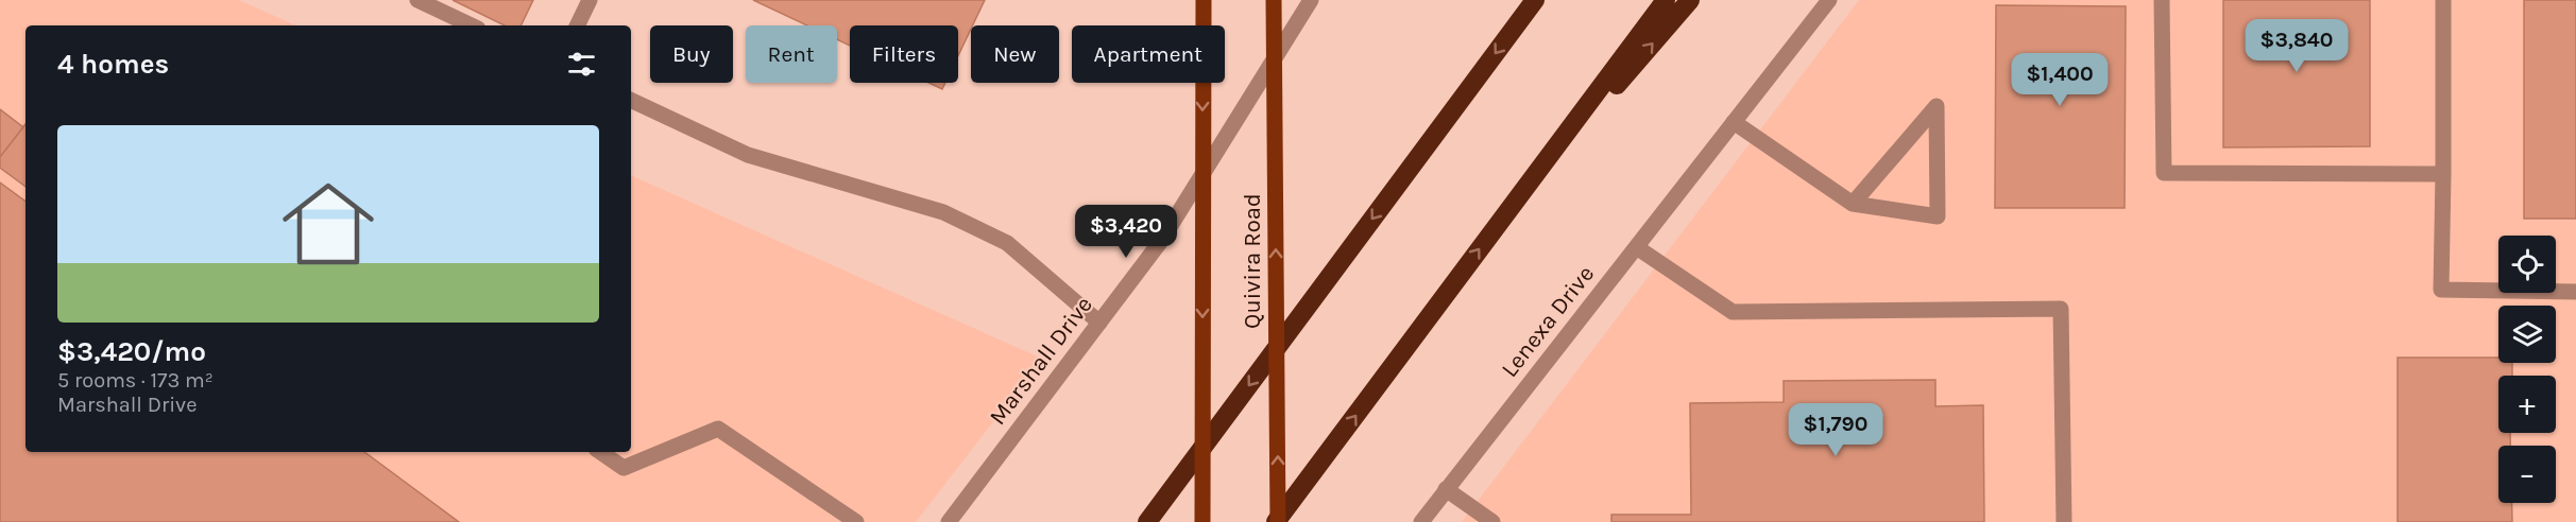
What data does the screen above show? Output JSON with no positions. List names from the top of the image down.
{
  "streets": {
    "main road": ["Quivira Road"],
    "street": ["Lenexa Drive", "Marshall Drive"]
  },
  "page": {
    "price": [
      "$3,840",
      "$1,400",
      "$3,420",
      "$1,790"
    ],
    "chip": [
      "Buy",
      "Rent",
      "Filters",
      "New",
      "Apartment"
    ],
    "heading": "4 homes",
    "list": [
      {
        "name": "$3,420/mo",
        "note": "5 rooms · 173 m² · Marshall Drive"
      }
    ],
    "map_buttons": ["+", "−"]
  }
}
